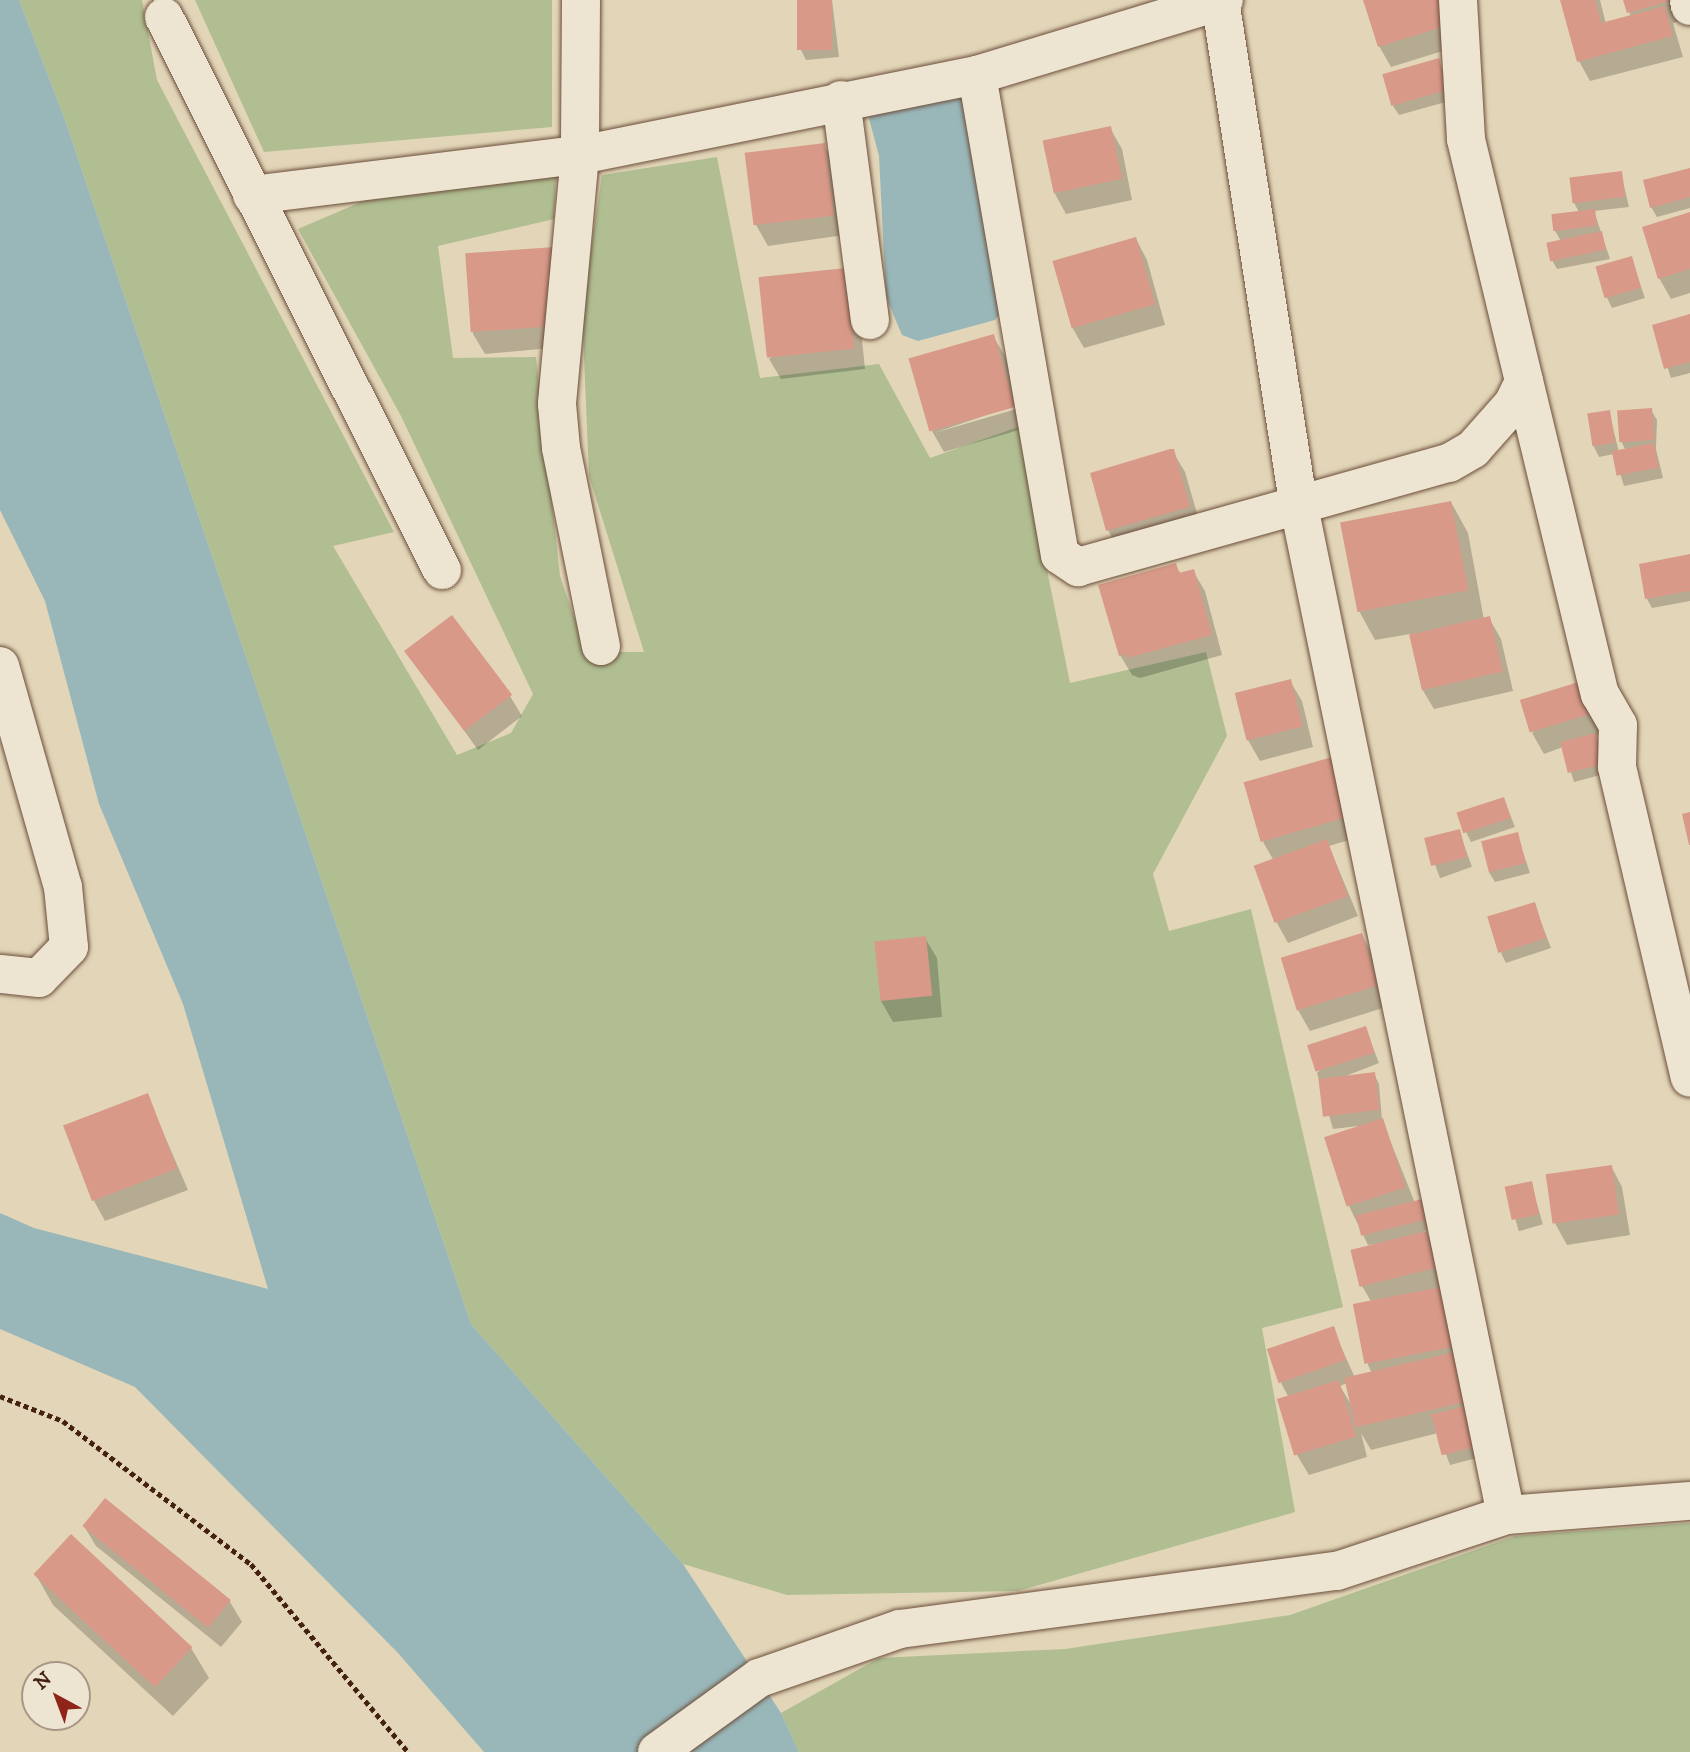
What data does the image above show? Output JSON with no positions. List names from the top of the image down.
{
  "north": "top left"
}
